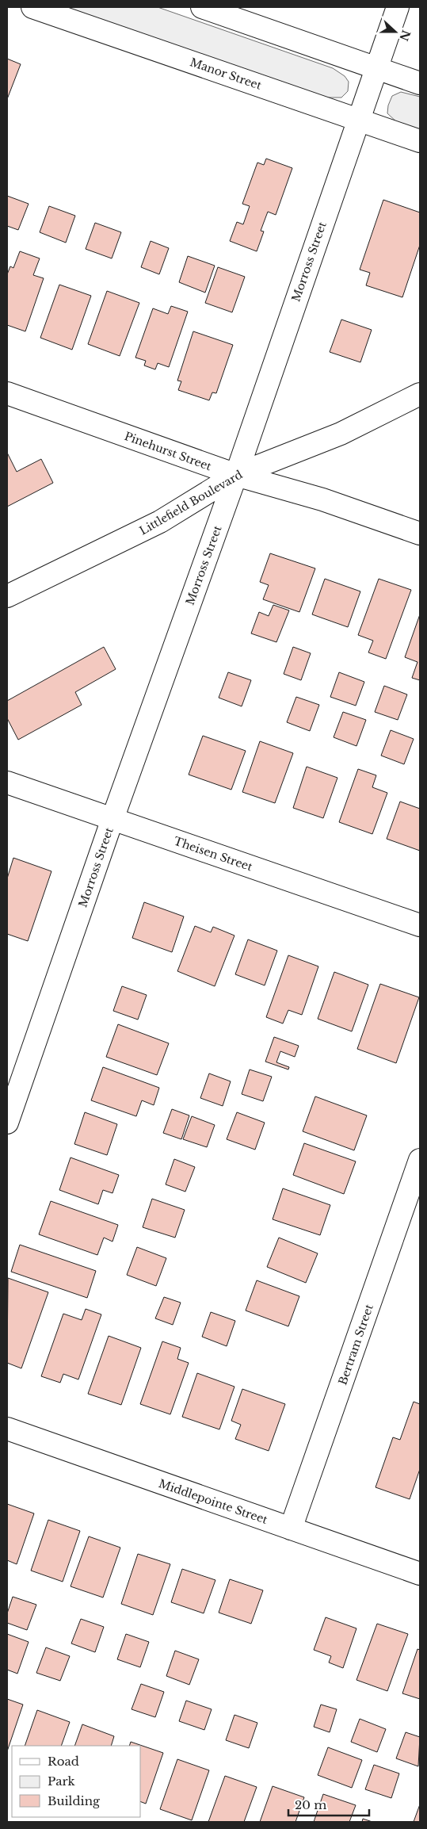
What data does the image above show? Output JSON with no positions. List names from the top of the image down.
{
  "streets": {
    "street": [
      "Manor Street",
      "Morross Street",
      "Pinehurst Street",
      "Littlefield Boulevard",
      "Theisen Street",
      "Bertram Street",
      "Middlepointe Street"
    ]
  },
  "crossings": [
    ["Manor Street", "Morross Street"],
    ["Morross Street", "Pinehurst Street"],
    ["Morross Street", "Littlefield Boulevard"],
    ["Morross Street", "Theisen Street"],
    ["Pinehurst Street", "Littlefield Boulevard"],
    ["Bertram Street", "Middlepointe Street"]
  ],
  "legend": ["Road", "Park", "Building"],
  "scale_bar": "20 m",
  "north": "right"
}
